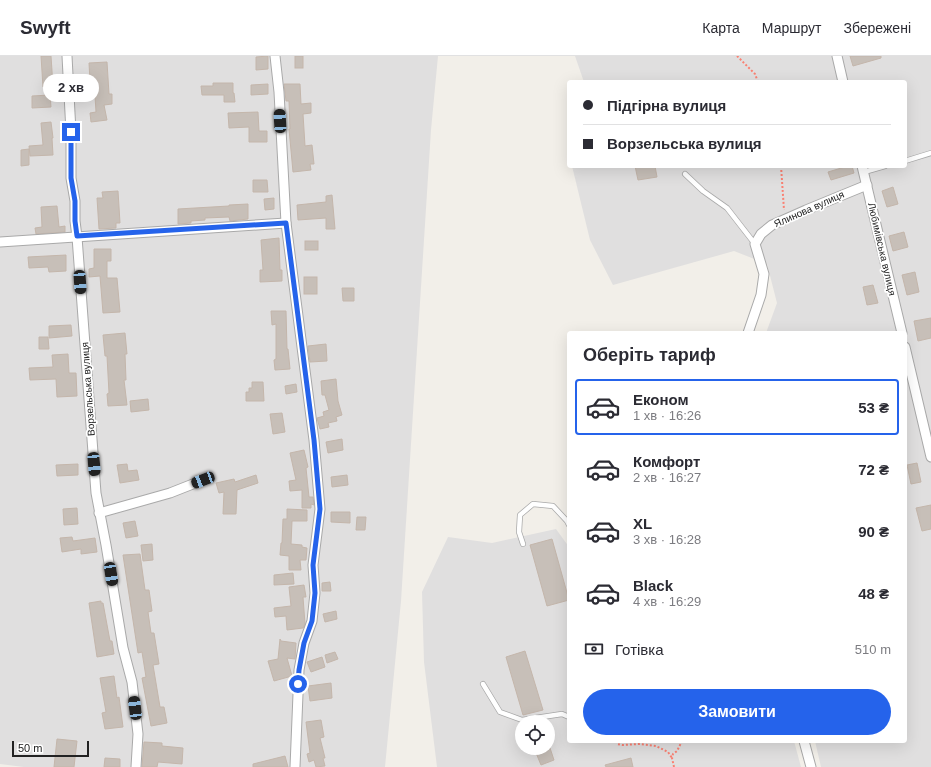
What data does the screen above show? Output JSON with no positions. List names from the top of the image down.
{
  "streets": {
    "street": ["Ялинова вулиця", "Любимівська вулиця", "Ворзельська вулиця"]
  },
  "crossings": [
    ["Ялинова вулиця", "Любимівська вулиця"]
  ],
  "scale_bar": "50 m",
  "page": {
    "header": "Swyft",
    "nav": ["Карта", "Маршрут", "Збережені"],
    "bubble": "2 хв",
    "banner": ["Підгірна вулиця", "Ворзельська вулиця"],
    "heading": "Оберіть тариф",
    "list": [
      {
        "name": "Економ",
        "note": "1 хв · 16:26",
        "value": "53 ₴"
      },
      {
        "name": "Комфорт",
        "note": "2 хв · 16:27",
        "value": "72 ₴"
      },
      {
        "name": "XL",
        "note": "3 хв · 16:28",
        "value": "90 ₴"
      },
      {
        "name": "Black",
        "note": "4 хв · 16:29",
        "value": "48 ₴"
      }
    ],
    "pay": ["Готівка", "510 m"],
    "buttons": "Замовити",
    "scale": "50 m"
  }
}
